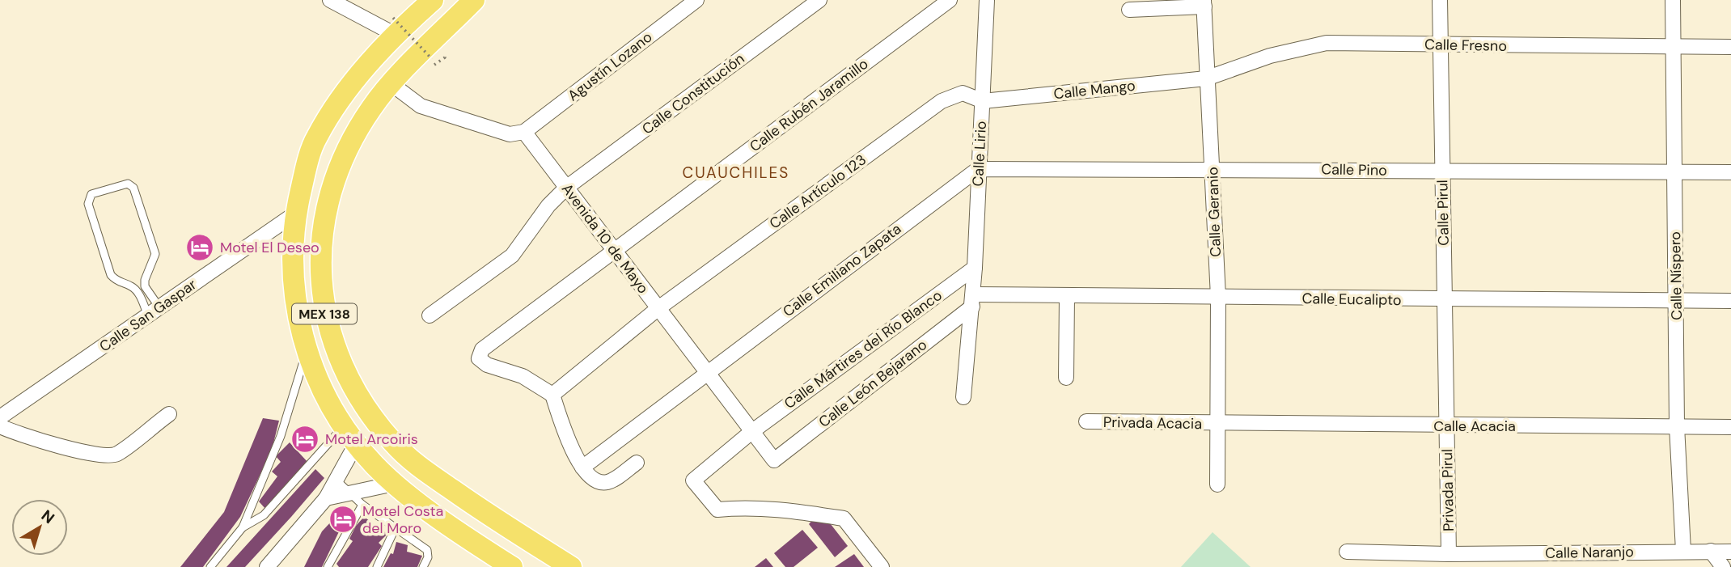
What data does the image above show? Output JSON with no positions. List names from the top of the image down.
{
  "streets": {
    "main road": ["MEX 138"],
    "street": [
      "Calle Fresno",
      "Agustín Lozano",
      "Calle Mango",
      "Calle Constitución",
      "Calle Rubén Jaramillo",
      "Calle Lirio",
      "Calle Pino",
      "Calle Artículo 123",
      "Calle Geranio",
      "Calle Pirul",
      "Avenida 10 de Mayo",
      "Calle Emiliano Zapata",
      "Calle Níspero",
      "Calle Eucalipto",
      "Calle San Gaspar",
      "Calle Mártires del Río Blanco",
      "Calle León Bejarano",
      "Privada Acacia",
      "Calle Acacia",
      "Privada Pirul",
      "Calle Naranjo"
    ]
  },
  "crossings": [
    ["Calle Fresno", "Calle Mango"],
    ["Calle Fresno", "Calle Geranio"],
    ["Calle Fresno", "Calle Pirul"],
    ["Calle Fresno", "Calle Níspero"],
    ["Agustín Lozano", "Avenida 10 de Mayo"],
    ["Calle Mango", "Calle Lirio"],
    ["Calle Mango", "Calle Artículo 123"],
    ["Calle Mango", "Calle Geranio"],
    ["Calle Constitución", "Avenida 10 de Mayo"],
    ["Calle Rubén Jaramillo", "Calle Artículo 123"],
    ["Calle Rubén Jaramillo", "Avenida 10 de Mayo"],
    ["Calle Lirio", "Calle Pino"],
    ["Calle Lirio", "Calle Artículo 123"],
    ["Calle Lirio", "Calle Emiliano Zapata"],
    ["Calle Lirio", "Calle Eucalipto"],
    ["Calle Lirio", "Calle Mártires del Río Blanco"],
    ["Calle Lirio", "Calle León Bejarano"],
    ["Calle Pino", "Calle Geranio"],
    ["Calle Pino", "Calle Pirul"],
    ["Calle Pino", "Calle Emiliano Zapata"],
    ["Calle Pino", "Calle Níspero"],
    ["Calle Artículo 123", "Avenida 10 de Mayo"],
    ["Calle Geranio", "Calle Eucalipto"],
    ["Calle Geranio", "Privada Acacia"],
    ["Calle Geranio", "Calle Acacia"],
    ["Calle Pirul", "Calle Eucalipto"],
    ["Calle Pirul", "Calle Acacia"],
    ["Calle Pirul", "Privada Pirul"],
    ["Avenida 10 de Mayo", "Calle Emiliano Zapata"],
    ["Avenida 10 de Mayo", "Calle Mártires del Río Blanco"],
    ["Avenida 10 de Mayo", "Calle León Bejarano"],
    ["Calle Níspero", "Calle Eucalipto"],
    ["Calle Níspero", "Calle Acacia"],
    ["Calle Níspero", "Calle Naranjo"],
    ["Calle Eucalipto", "Calle León Bejarano"],
    ["MEX 138", "Calle San Gaspar"],
    ["Privada Acacia", "Calle Acacia"],
    ["Calle Acacia", "Privada Pirul"],
    ["Privada Pirul", "Calle Naranjo"]
  ],
  "districts": ["CUAUCHILES"],
  "places": {
    "hotel": ["Motel El Deseo", "Motel Arcoiris", "Motel Costa del Moro"]
  },
  "north": "top right"
}
